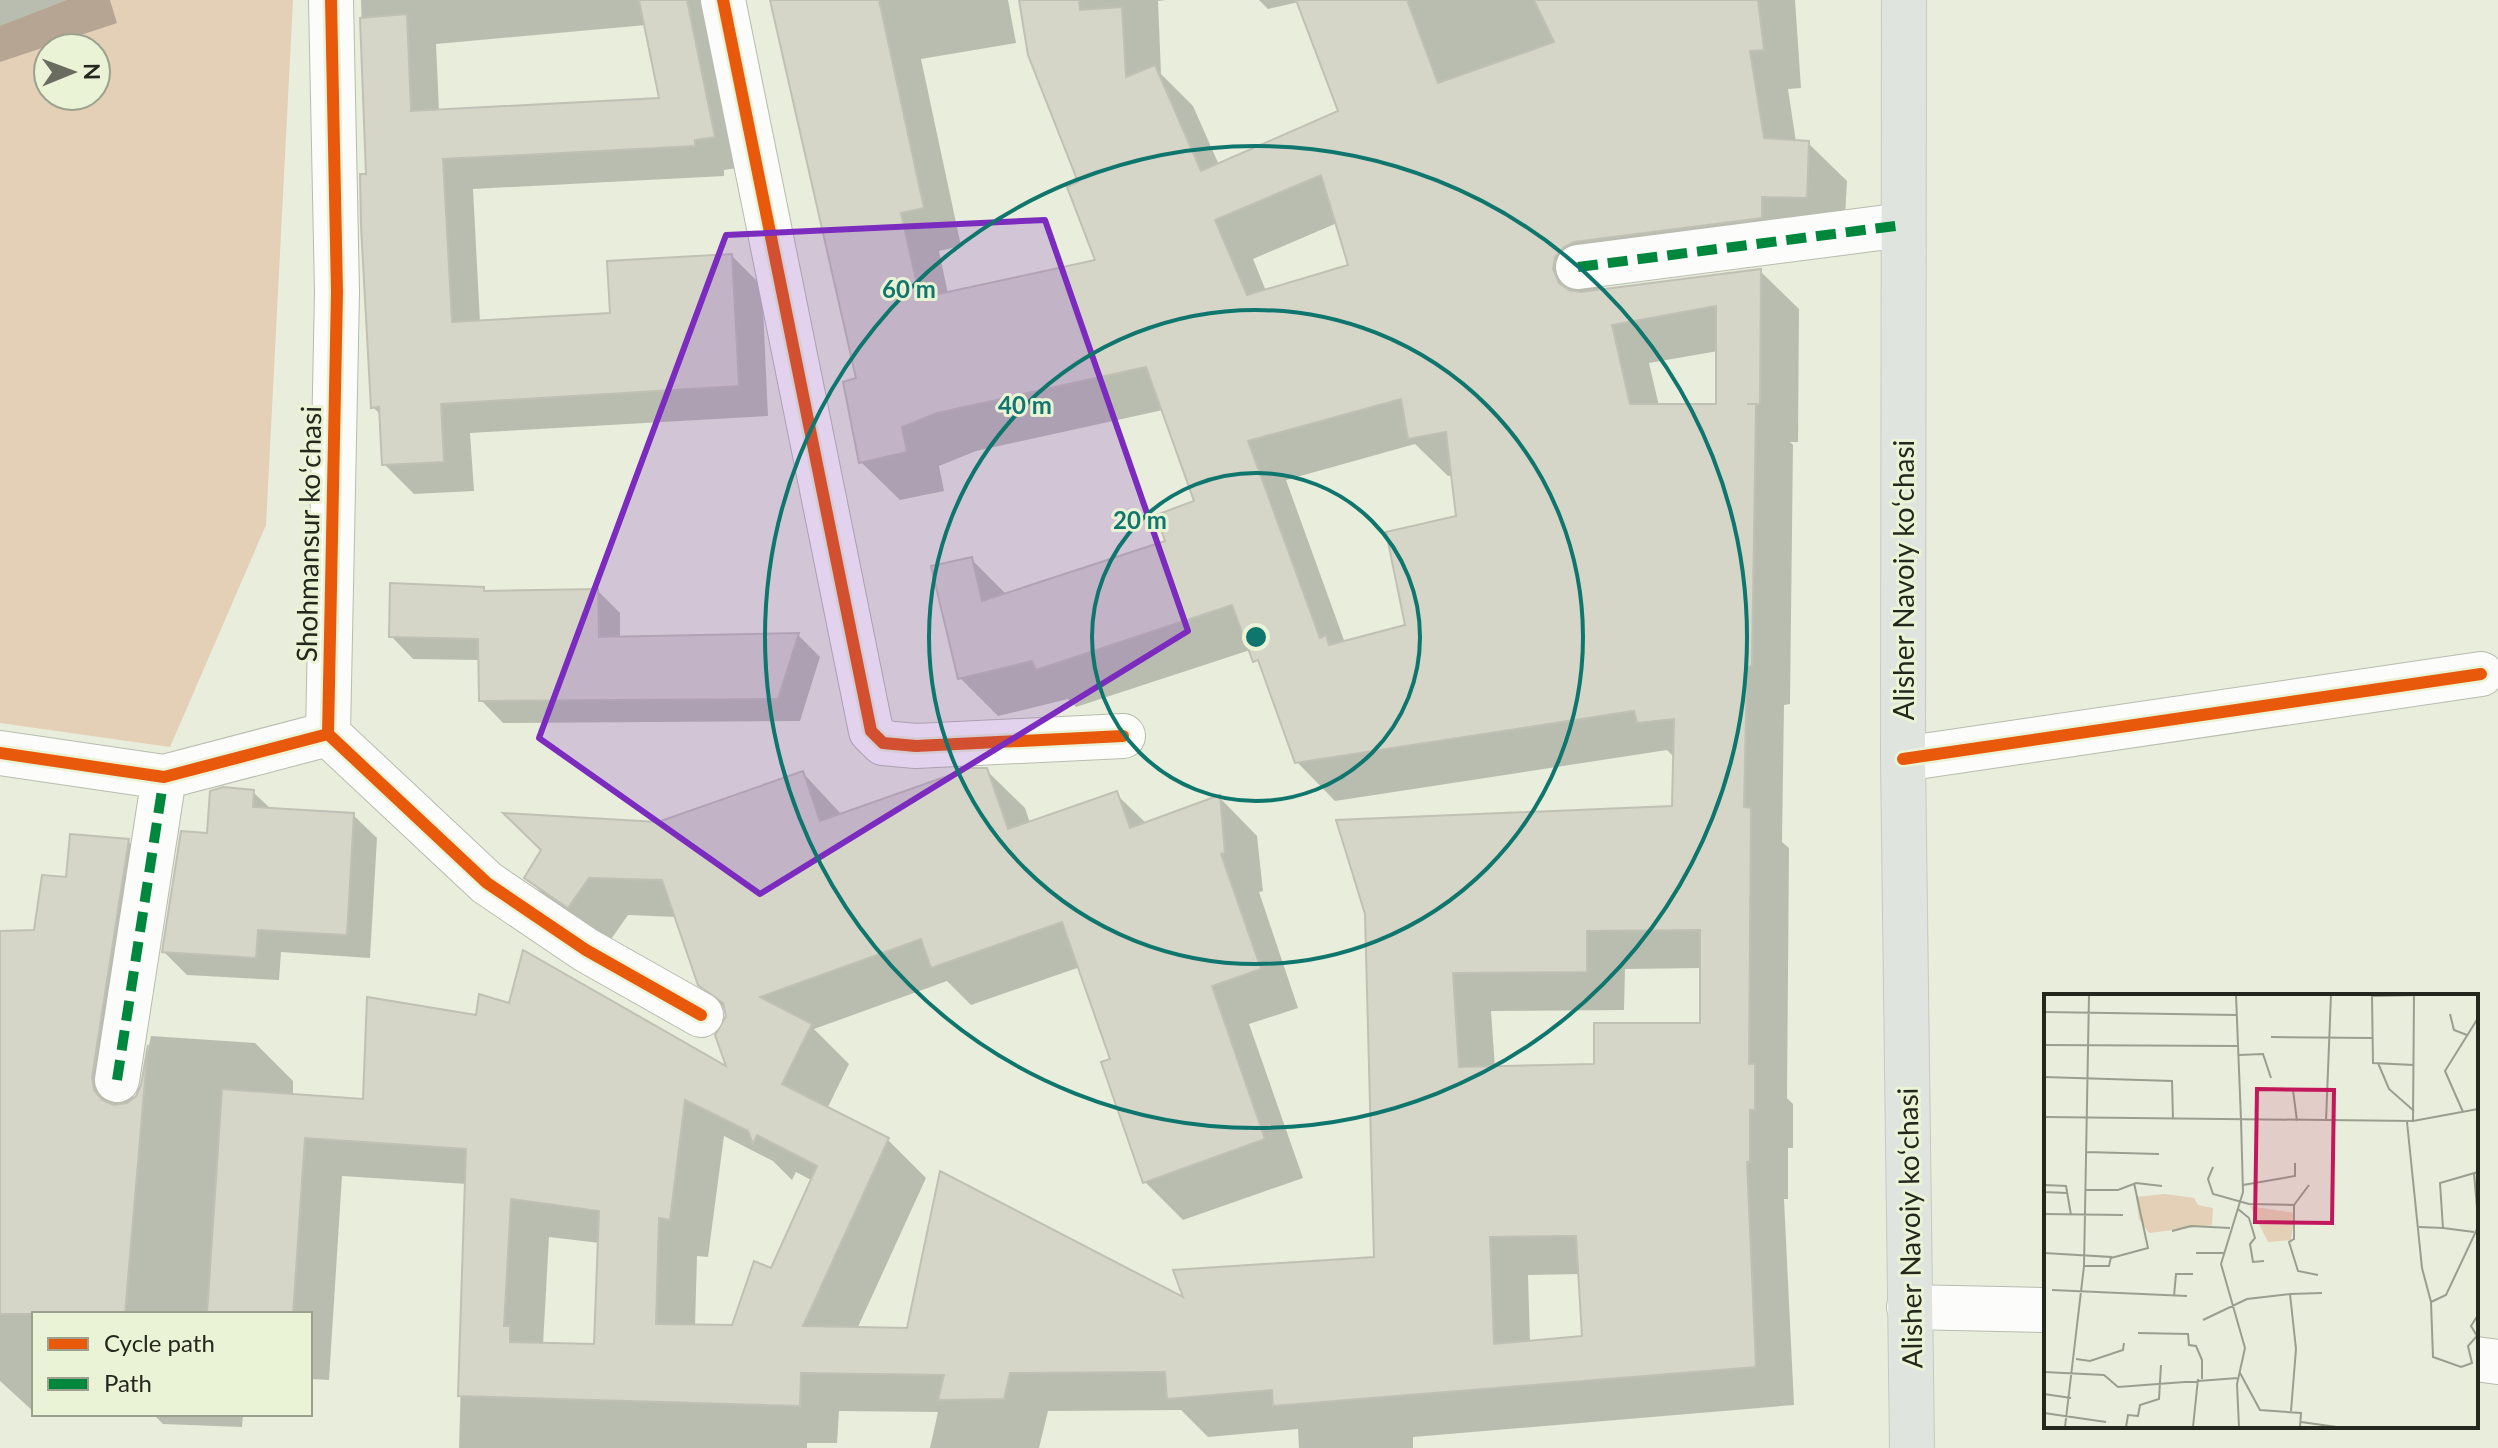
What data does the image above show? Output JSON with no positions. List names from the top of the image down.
{
  "streets": {
    "main road": ["Alisher Navoiy koʻchasi"],
    "street": ["Shohmansur koʻchasi"]
  },
  "legend": ["Cycle path", "Path"],
  "north": "right",
  "rings": ["60 m", "40 m", "20 m"]
}
